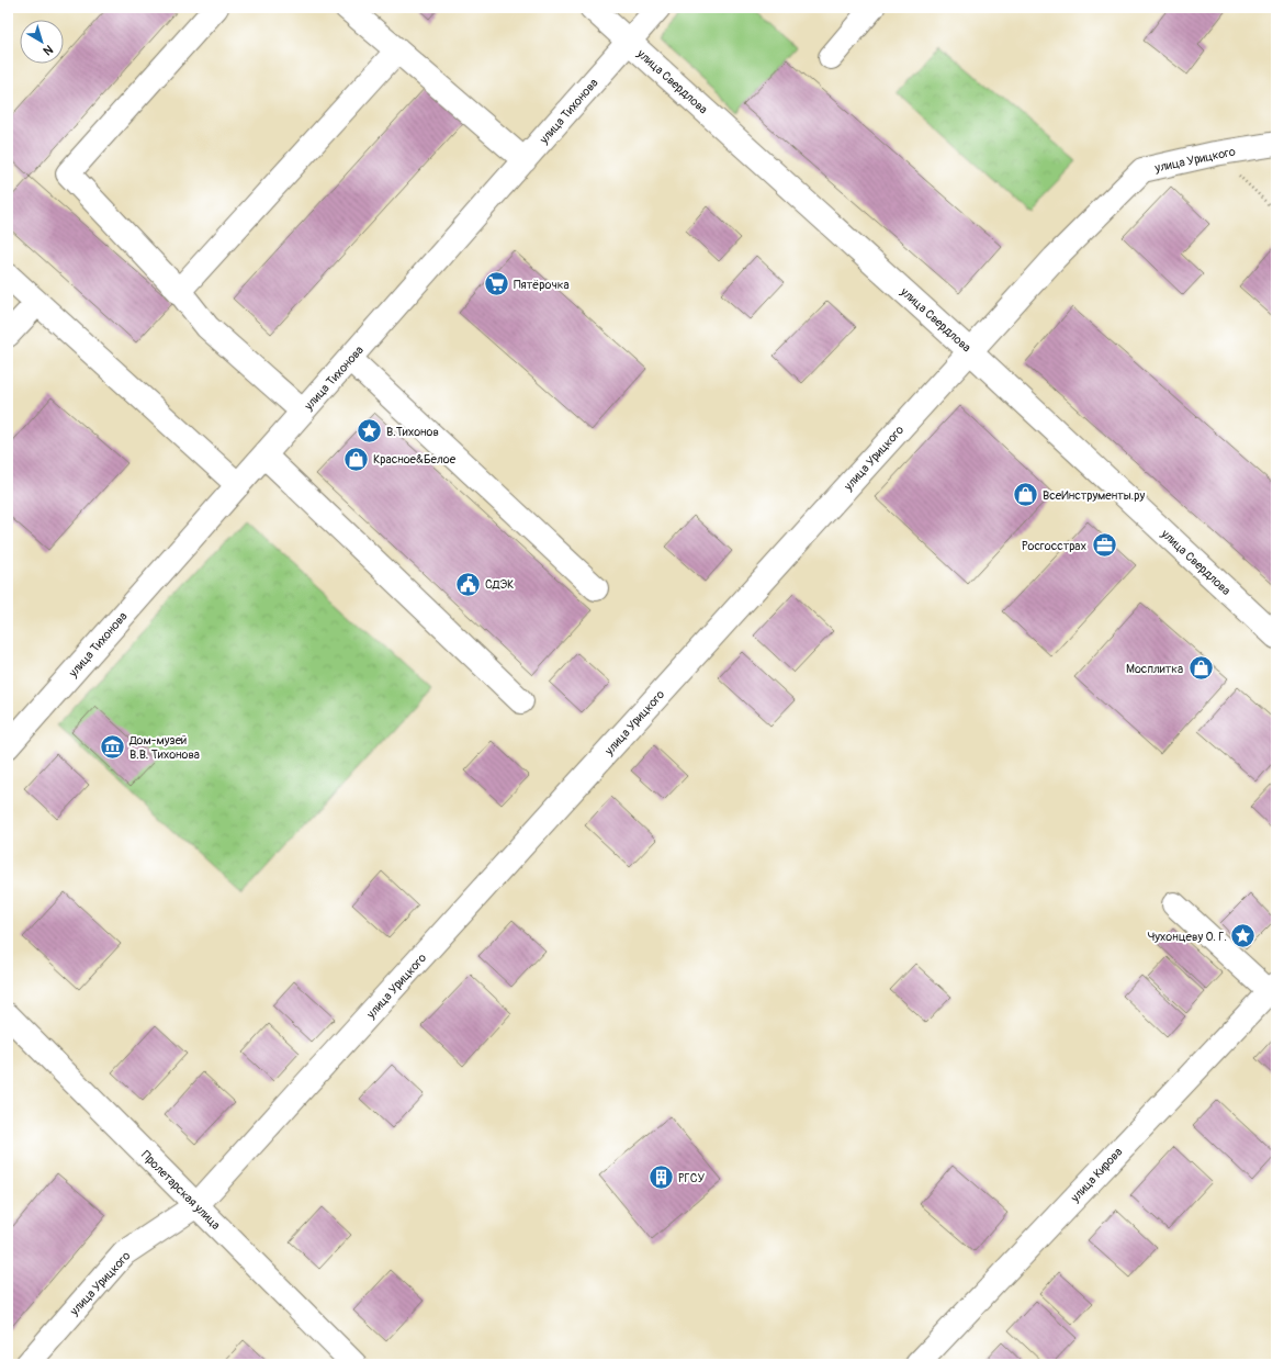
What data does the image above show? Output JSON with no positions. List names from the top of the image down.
{
  "streets": {
    "street": [
      "улица Свердлова",
      "улица Тихонова",
      "улица Урицкого",
      "улица Кирова",
      "Пролетарская улица"
    ]
  },
  "crossings": [
    ["улица Свердлова", "улица Тихонова"],
    ["улица Свердлова", "улица Урицкого"],
    ["улица Урицкого", "Пролетарская улица"]
  ],
  "places": {
    "supermarket": ["Пятёрочка"],
    "place": ["В.Тихонов", "Чухонцеву О. Г."],
    "shop": ["Красное&Белое", "ВсеИнструменты.ру", "Мосплитка"],
    "office": ["Росгосстрах"],
    "public building": ["СДЭК"],
    "museum": ["Дом-музей В.В. Тихонова"],
    "building": ["РГСУ"]
  },
  "north": "bottom right"
}
